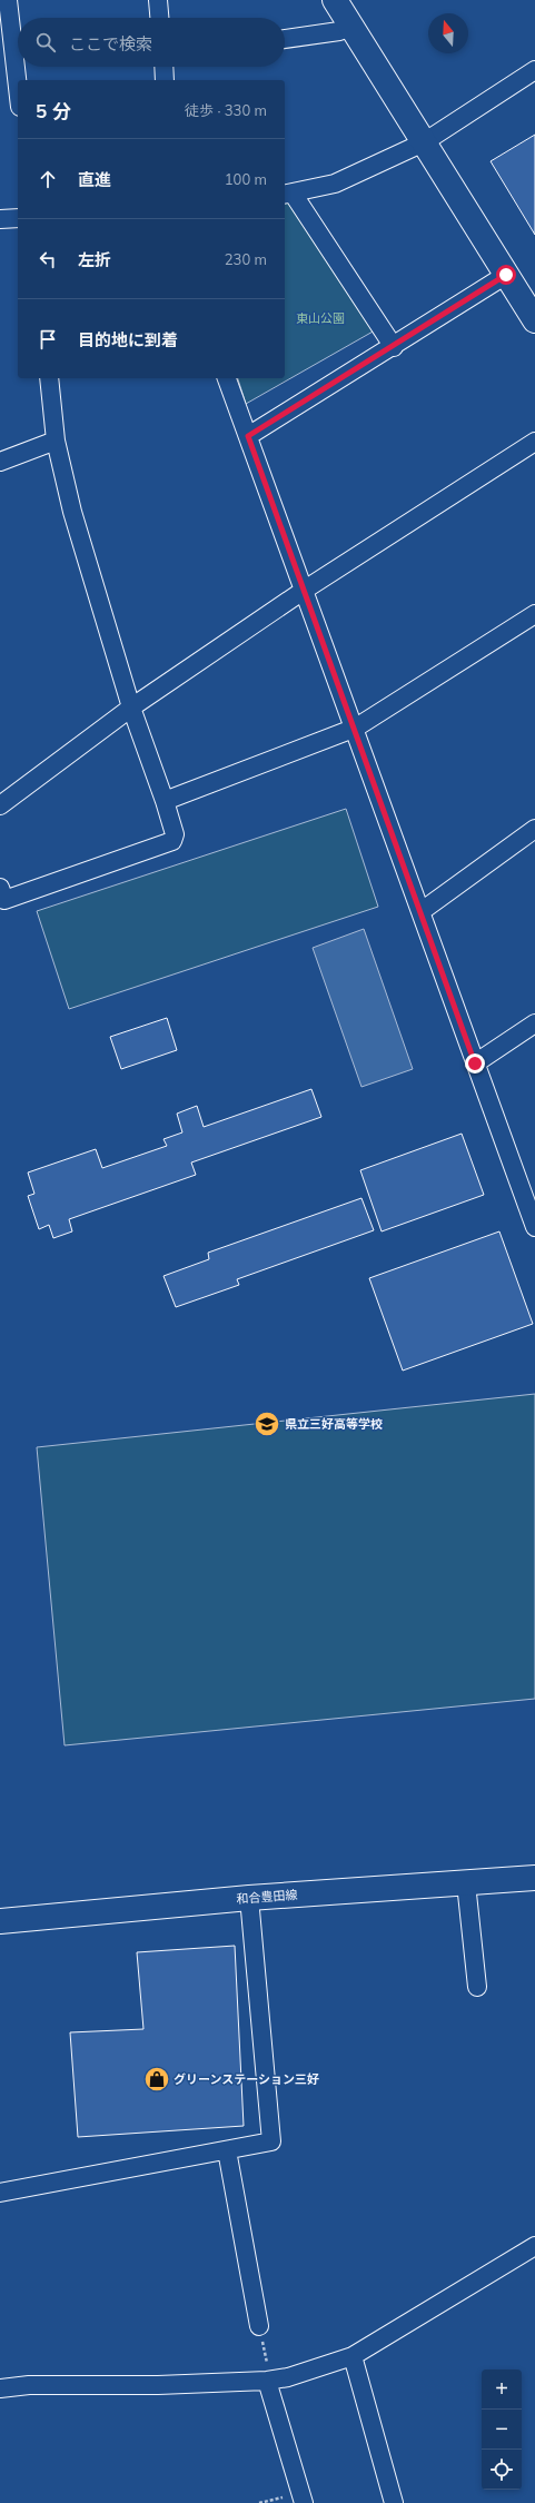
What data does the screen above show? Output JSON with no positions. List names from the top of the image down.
{
  "streets": {
    "main road": ["和合豊田線"]
  },
  "parks": ["東山公園"],
  "places": {
    "school or university": ["県立三好高等学校"],
    "shop": ["グリーンステーション三好"]
  },
  "north": "top",
  "page": {
    "search": "ここで検索",
    "heading": ["5 分", "徒歩 · 330 m"],
    "list": [
      ["直進", "100 m"],
      ["左折", "230 m"],
      "目的地に到着"
    ],
    "map_buttons": ["+", "−"]
  }
}
